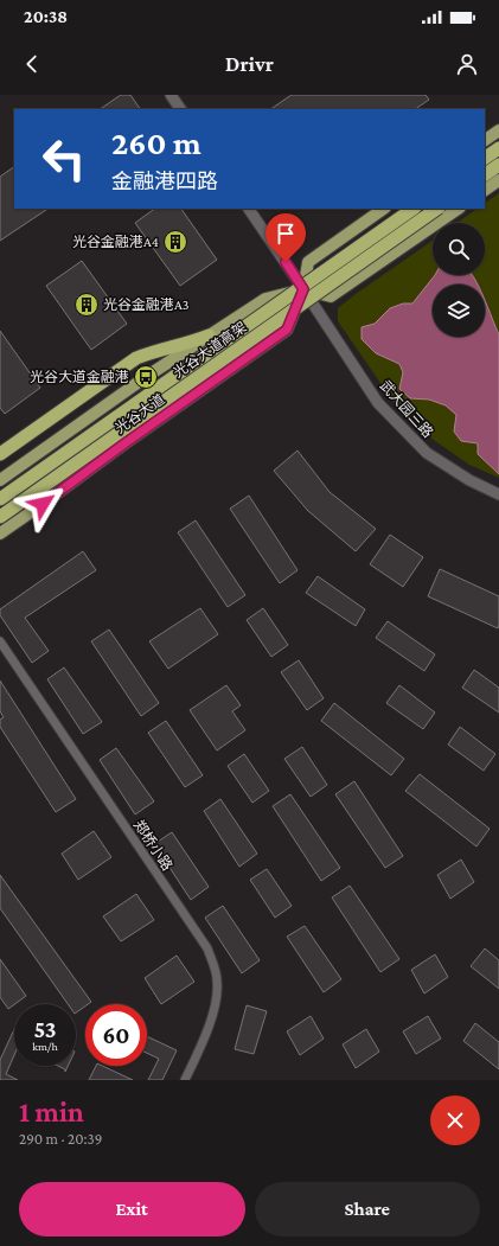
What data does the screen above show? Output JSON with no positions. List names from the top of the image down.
{
  "streets": {
    "highway": ["光谷大道高架"],
    "main road": ["光谷大道"],
    "street": ["武大园三路", "郑桥小路"]
  },
  "crossings": [
    ["武大园三路", "光谷大道"]
  ],
  "places": {
    "building": ["光谷金融港A4", "光谷金融港A3"],
    "bus stop": ["光谷大道金融港"]
  },
  "page": {
    "status": "20:38",
    "header": "Drivr",
    "turn": ["260 m", "金融港四路"],
    "speed": "53 km/h",
    "limit": "60",
    "heading": ["1 min", "290 m · 20:39"],
    "buttons": ["Exit", "Share"]
  }
}
